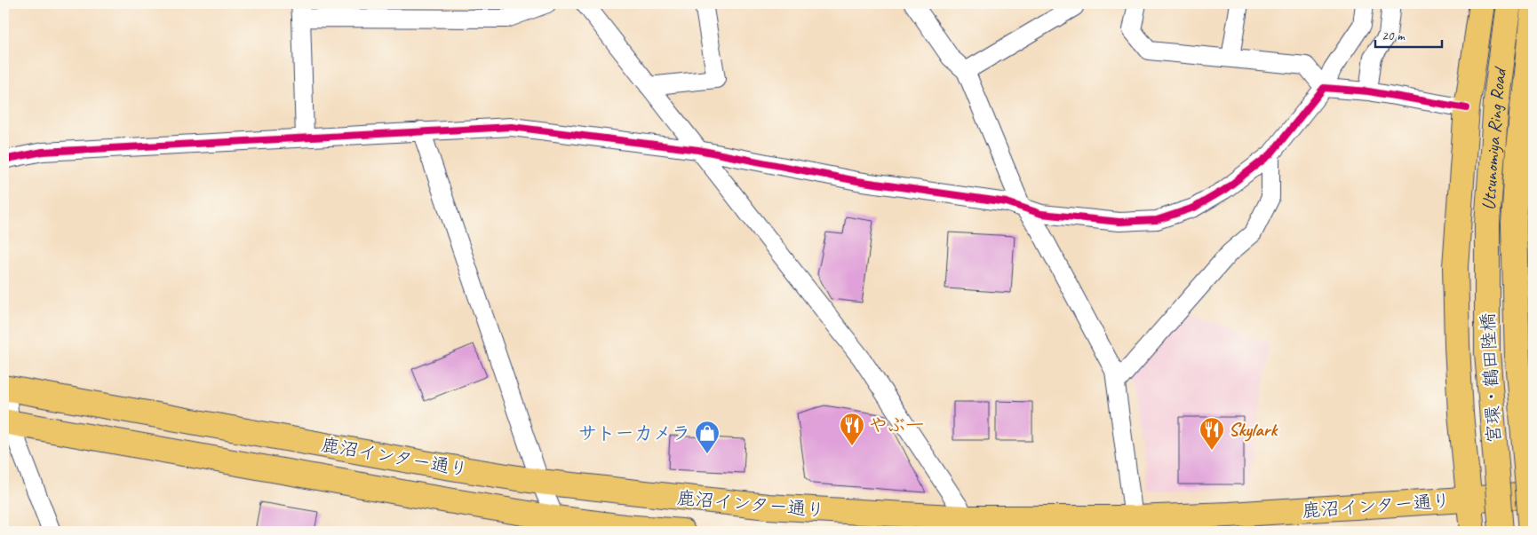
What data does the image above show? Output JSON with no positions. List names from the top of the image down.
{
  "streets": {
    "main road": ["Utsunomiya Ring Road", "宮環・鶴田陸橋", "鹿沼インター通り"]
  },
  "crossings": [
    ["Utsunomiya Ring Road", "宮環・鶴田陸橋"]
  ],
  "places": {
    "restaurant": ["やぶ一", "Skylark"],
    "shop": ["サトーカメラ"]
  },
  "scale_bar": "20 m"
}
